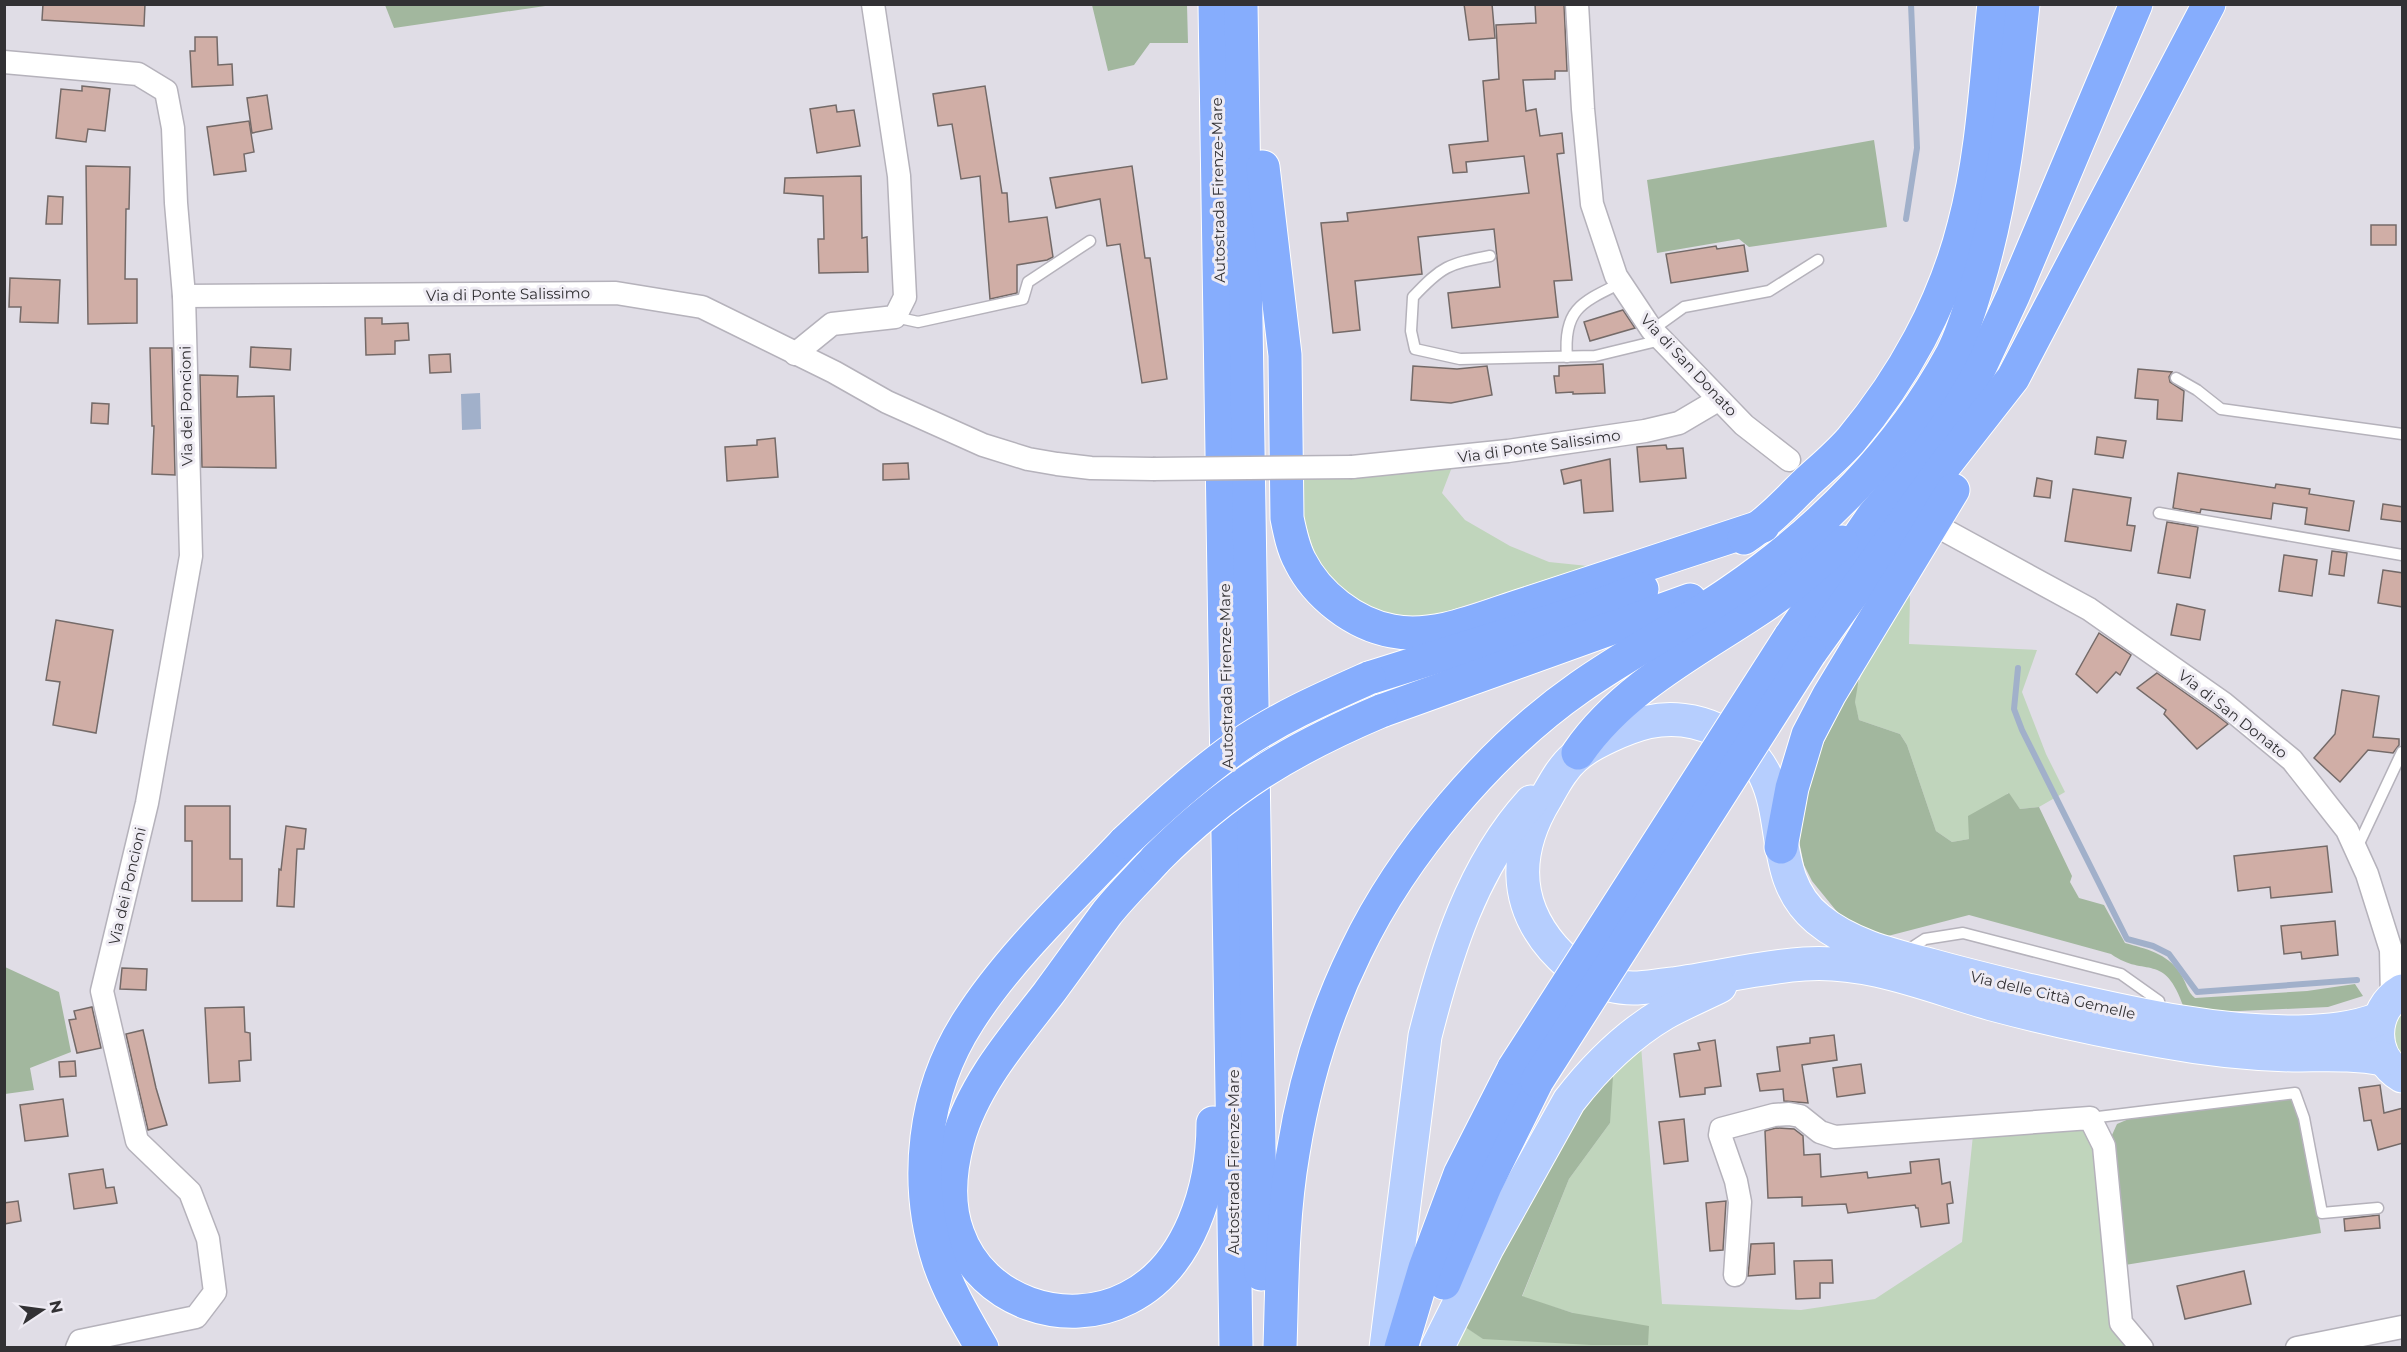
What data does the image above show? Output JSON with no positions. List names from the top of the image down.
{
  "streets": {
    "highway": ["Autostrada Firenze-Mare"],
    "main road": ["Via delle Città Gemelle"],
    "street": ["Via di Ponte Salissimo", "Via di San Donato", "Via dei Poncioni"]
  },
  "crossings": [
    ["Via di Ponte Salissimo", "Via di San Donato"],
    ["Via di Ponte Salissimo", "Via dei Poncioni"],
    ["Via di San Donato", "Via delle Città Gemelle"]
  ],
  "north": "right"
}
